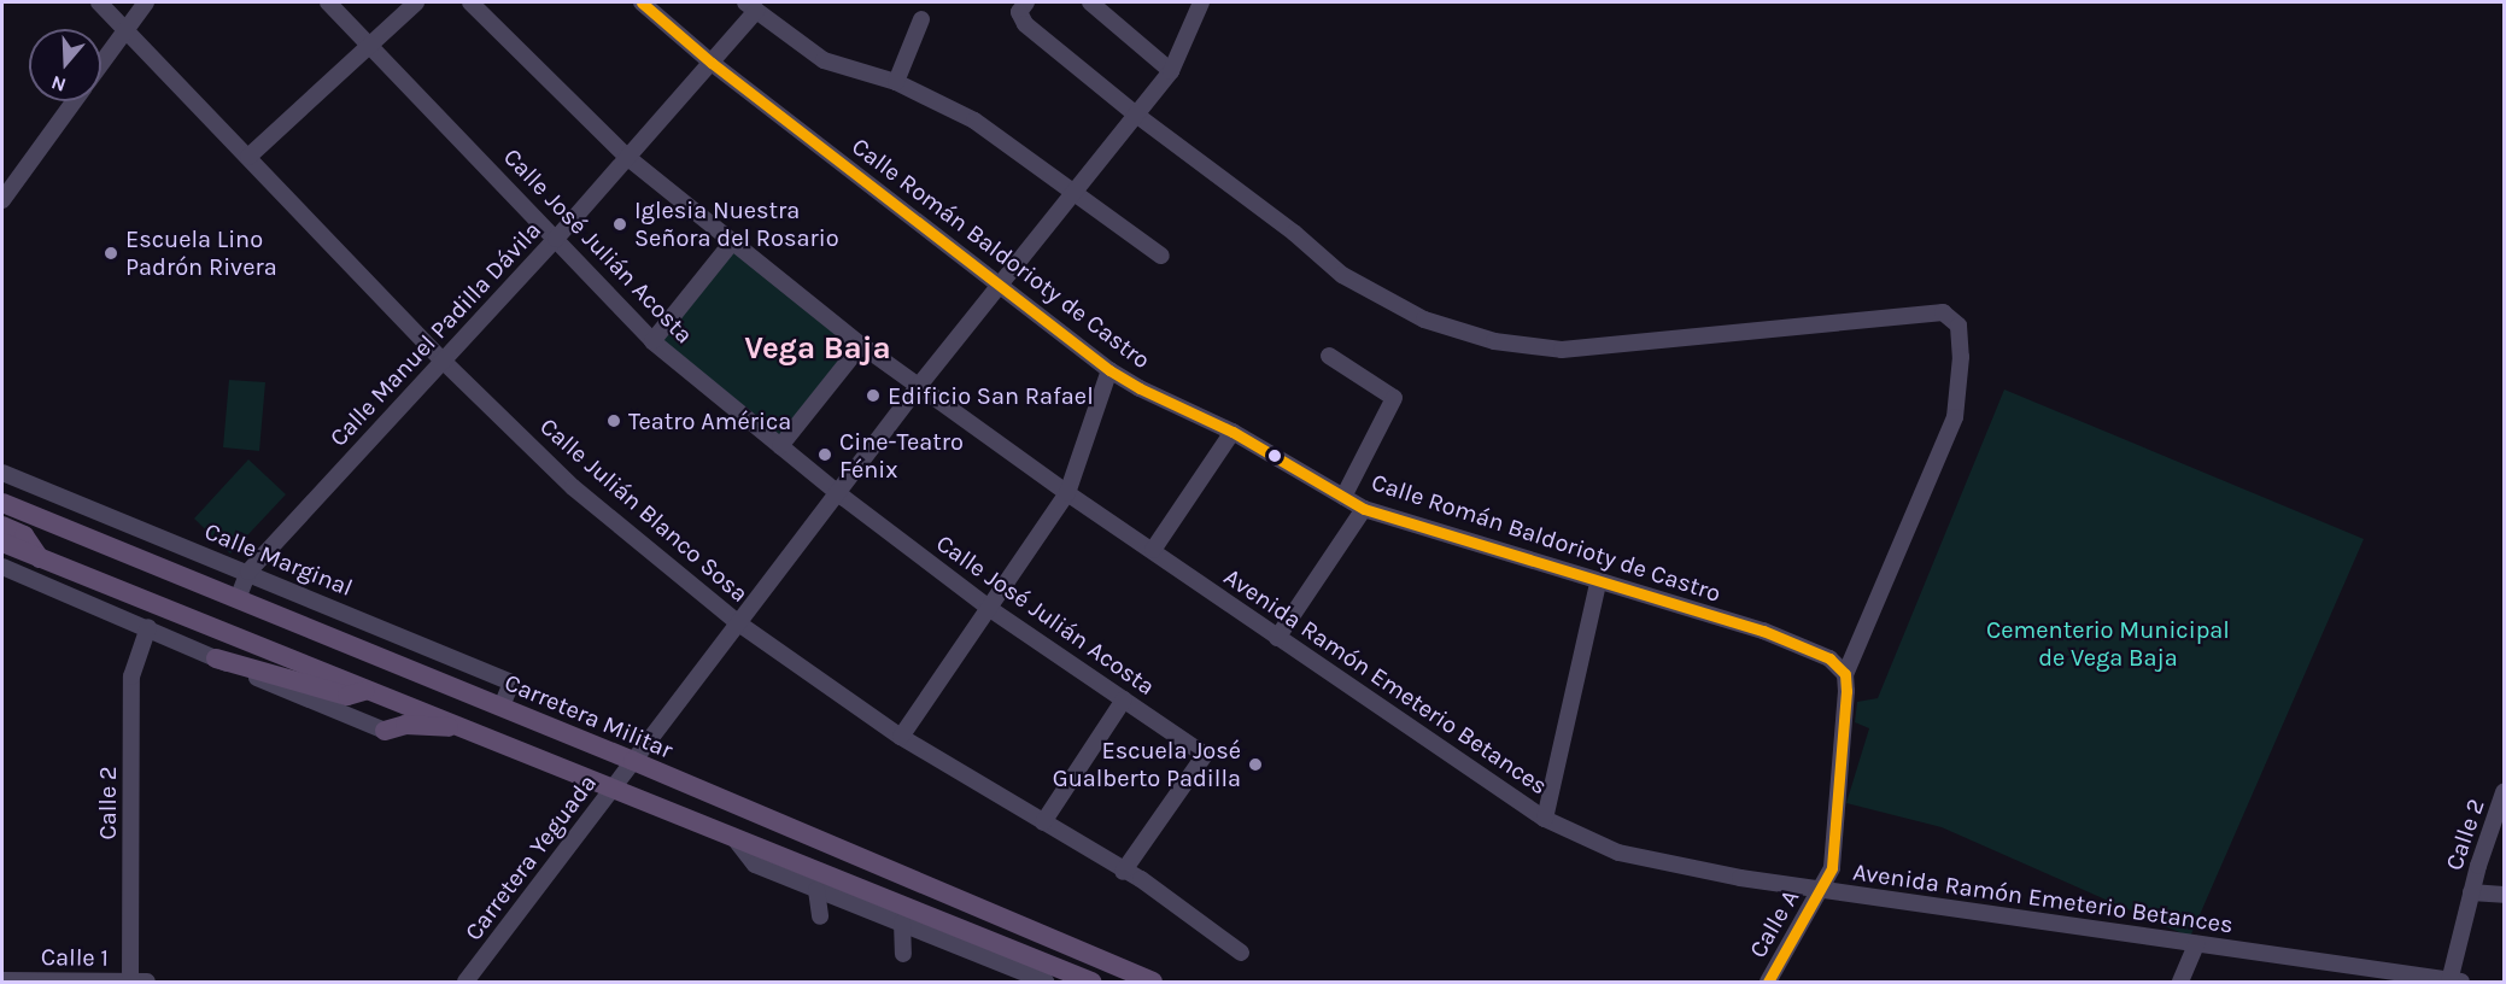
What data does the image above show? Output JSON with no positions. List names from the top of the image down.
{
  "streets": {
    "main road": ["Carretera Militar"],
    "street": [
      "Calle José Julián Acosta",
      "Calle Román Baldorioty de Castro",
      "Calle Manuel Padilla Dávila",
      "Calle Julián Blanco Sosa",
      "Calle Marginal",
      "Avenida Ramón Emeterio Betances",
      "Calle 2",
      "Carretera Yeguada",
      "Calle A",
      "Calle 1"
    ]
  },
  "crossings": [
    ["Calle José Julián Acosta", "Calle Manuel Padilla Dávila"],
    ["Calle José Julián Acosta", "Calle Julián Blanco Sosa"],
    ["Calle José Julián Acosta", "Carretera Yeguada"],
    ["Calle Román Baldorioty de Castro", "Calle Manuel Padilla Dávila"],
    ["Calle Román Baldorioty de Castro", "Carretera Yeguada"],
    ["Calle Manuel Padilla Dávila", "Calle Julián Blanco Sosa"],
    ["Calle Manuel Padilla Dávila", "Calle Marginal"],
    ["Calle Manuel Padilla Dávila", "Avenida Ramón Emeterio Betances"],
    ["Calle Julián Blanco Sosa", "Carretera Yeguada"],
    ["Calle Marginal", "Carretera Militar"],
    ["Avenida Ramón Emeterio Betances", "Calle 2"],
    ["Avenida Ramón Emeterio Betances", "Carretera Yeguada"],
    ["Avenida Ramón Emeterio Betances", "Calle A"],
    ["Carretera Militar", "Carretera Yeguada"],
    ["Calle 2", "Calle 1"]
  ],
  "districts": ["Vega Baja"],
  "parks": ["Cementerio Municipal de Vega Baja"],
  "places": [
    "Iglesia Nuestra Señora del Rosario",
    "Escuela Lino Padrón Rivera",
    "Edificio San Rafael",
    "Teatro América",
    "Cine-Teatro Fénix",
    "Escuela José Gualberto Padilla"
  ],
  "north": "bottom"
}
